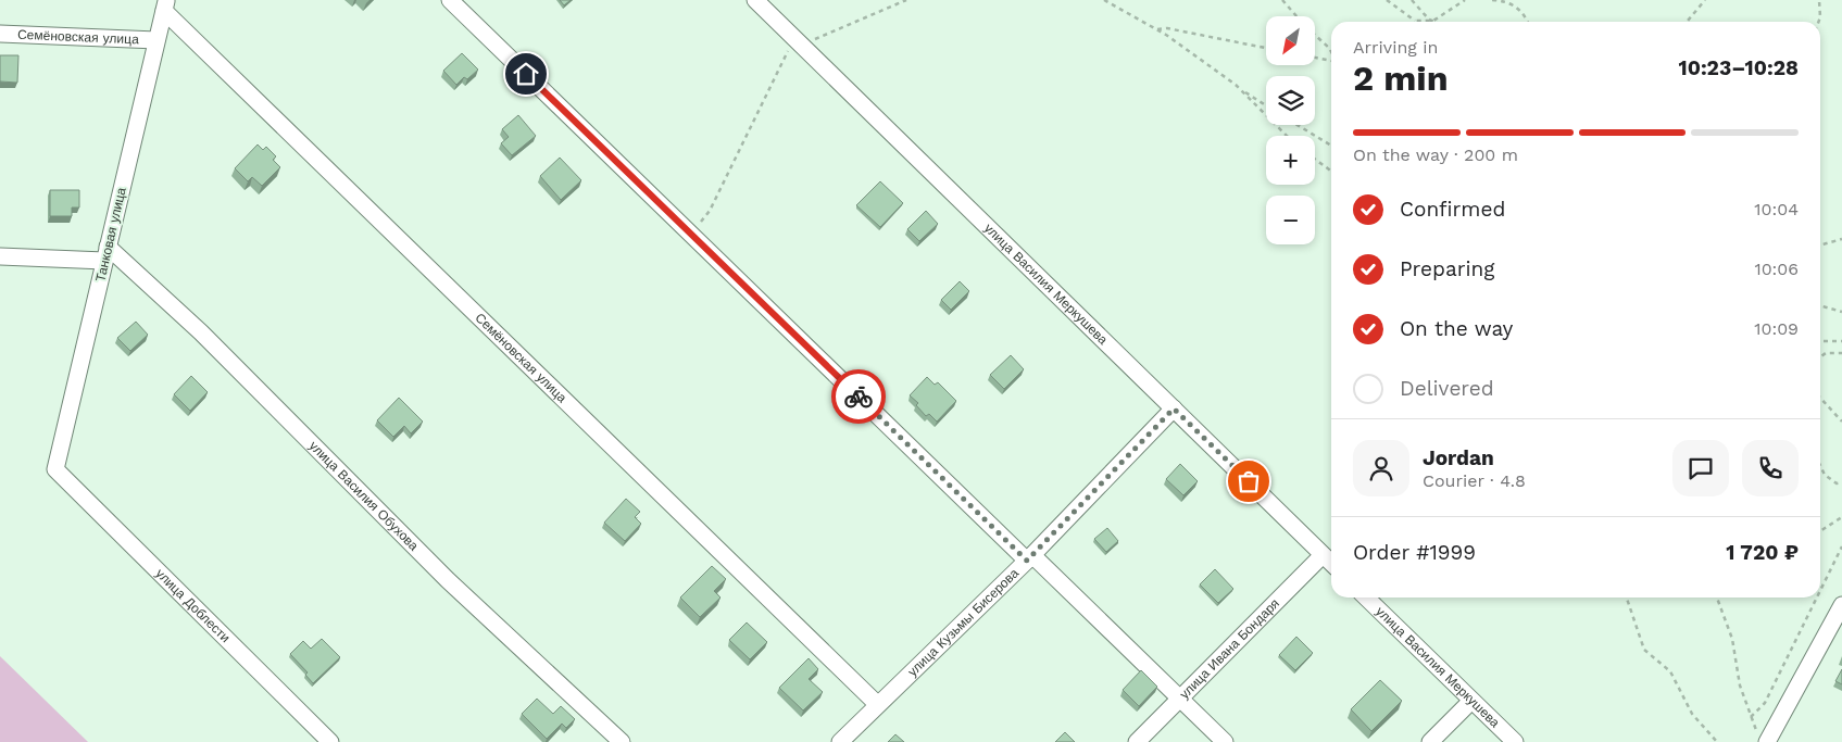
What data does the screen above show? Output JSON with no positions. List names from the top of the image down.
{
  "streets": {
    "street": [
      "Семёновская улица",
      "Танковая улица",
      "улица Василия Меркушева",
      "улица Василия Обухова",
      "улица Доблести",
      "улица Кузьмы Бисерова",
      "улица Ивана Бондаря"
    ]
  },
  "crossings": [
    ["Семёновская улица", "Танковая улица"],
    ["Семёновская улица", "улица Кузьмы Бисерова"],
    ["Танковая улица", "улица Василия Обухова"],
    ["Танковая улица", "улица Доблести"],
    ["улица Василия Меркушева", "улица Кузьмы Бисерова"],
    ["улица Василия Меркушева", "улица Ивана Бондаря"]
  ],
  "north": "bottom left",
  "page": {
    "map_buttons": ["+", "−"],
    "heading": ["2 min", "Arriving in", "10:23–10:28"],
    "panel": [
      "Jordan",
      "Courier · 4.8",
      "Order #1999",
      "1 720 ₽"
    ],
    "bar": "On the way · 200 m",
    "list": [
      ["Confirmed", "10:04"],
      ["Preparing", "10:06"],
      ["On the way", "10:09"],
      "Delivered"
    ]
  }
}
